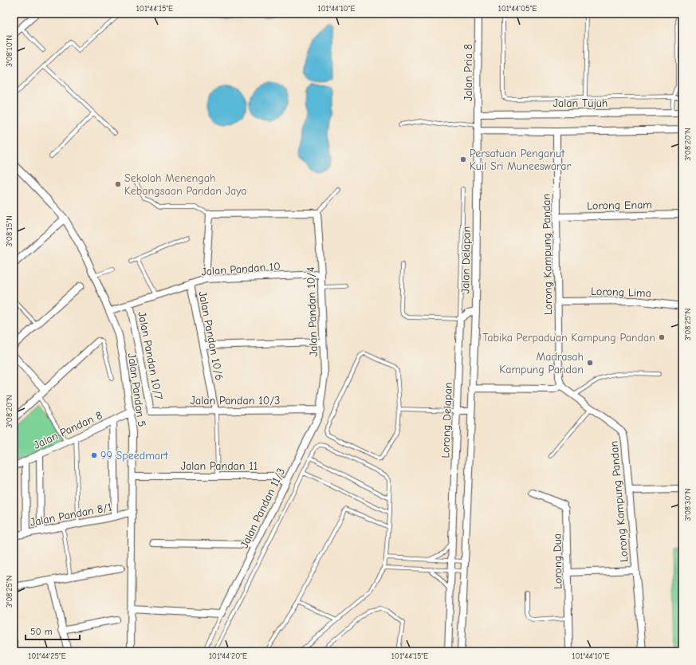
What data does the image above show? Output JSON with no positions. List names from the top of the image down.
{
  "streets": {
    "street": [
      "Jalan Pria 8",
      "Jalan Tujuh",
      "Lorong Enam",
      "Lorong Kampung Pandan",
      "Jalan Delapan",
      "Jalan Pandan 10",
      "Lorong Lima",
      "Jalan Pandan 10/4",
      "Jalan Pandan 10/6",
      "Jalan Pandan 10/7",
      "Jalan Pandan 5",
      "Jalan Pandan 10/3",
      "Lorong Delapan",
      "Jalan Pandan 8",
      "Jalan Pandan 11",
      "Jalan Pandan 11/3",
      "Jalan Pandan 8/1",
      "Lorong Dua"
    ]
  },
  "crossings": [
    ["Jalan Pria 8", "Jalan Tujuh"],
    ["Jalan Pria 8", "Jalan Delapan"],
    ["Lorong Enam", "Lorong Kampung Pandan"],
    ["Lorong Kampung Pandan", "Lorong Lima"],
    ["Jalan Pandan 10", "Jalan Pandan 10/4"],
    ["Jalan Pandan 10", "Jalan Pandan 10/6"],
    ["Jalan Pandan 10", "Jalan Pandan 10/7"],
    ["Jalan Pandan 10", "Jalan Pandan 5"],
    ["Jalan Pandan 10/4", "Jalan Pandan 10/3"],
    ["Jalan Pandan 10/4", "Jalan Pandan 11/3"],
    ["Jalan Pandan 10/6", "Jalan Pandan 10/3"],
    ["Jalan Pandan 10/7", "Jalan Pandan 10/3"],
    ["Jalan Pandan 5", "Jalan Pandan 8"],
    ["Jalan Pandan 5", "Jalan Pandan 11"],
    ["Jalan Pandan 5", "Jalan Pandan 8/1"],
    ["Jalan Pandan 10/3", "Jalan Pandan 11/3"],
    ["Jalan Pandan 11", "Jalan Pandan 11/3"]
  ],
  "places": [
    "Persatuan Penganut Kuil Sri Muneeswarar",
    "Sekolah Menengah Kebangsaan Pandan Jaya",
    "Tabika Perpaduan Kampung Pandan",
    "Madrasah Kampung Pandan",
    "99 Speedmart"
  ],
  "scale_bar": "50 m",
  "coordinates": [
    "101°44'15\"E",
    "101°44'10\"E",
    "101°44'05\"E",
    "3°08'10\"N",
    "3°08'20\"N",
    "3°08'15\"N",
    "3°08'25\"N",
    "3°08'30\"N",
    "101°44'25\"E",
    "101°44'20\"E"
  ]
}
